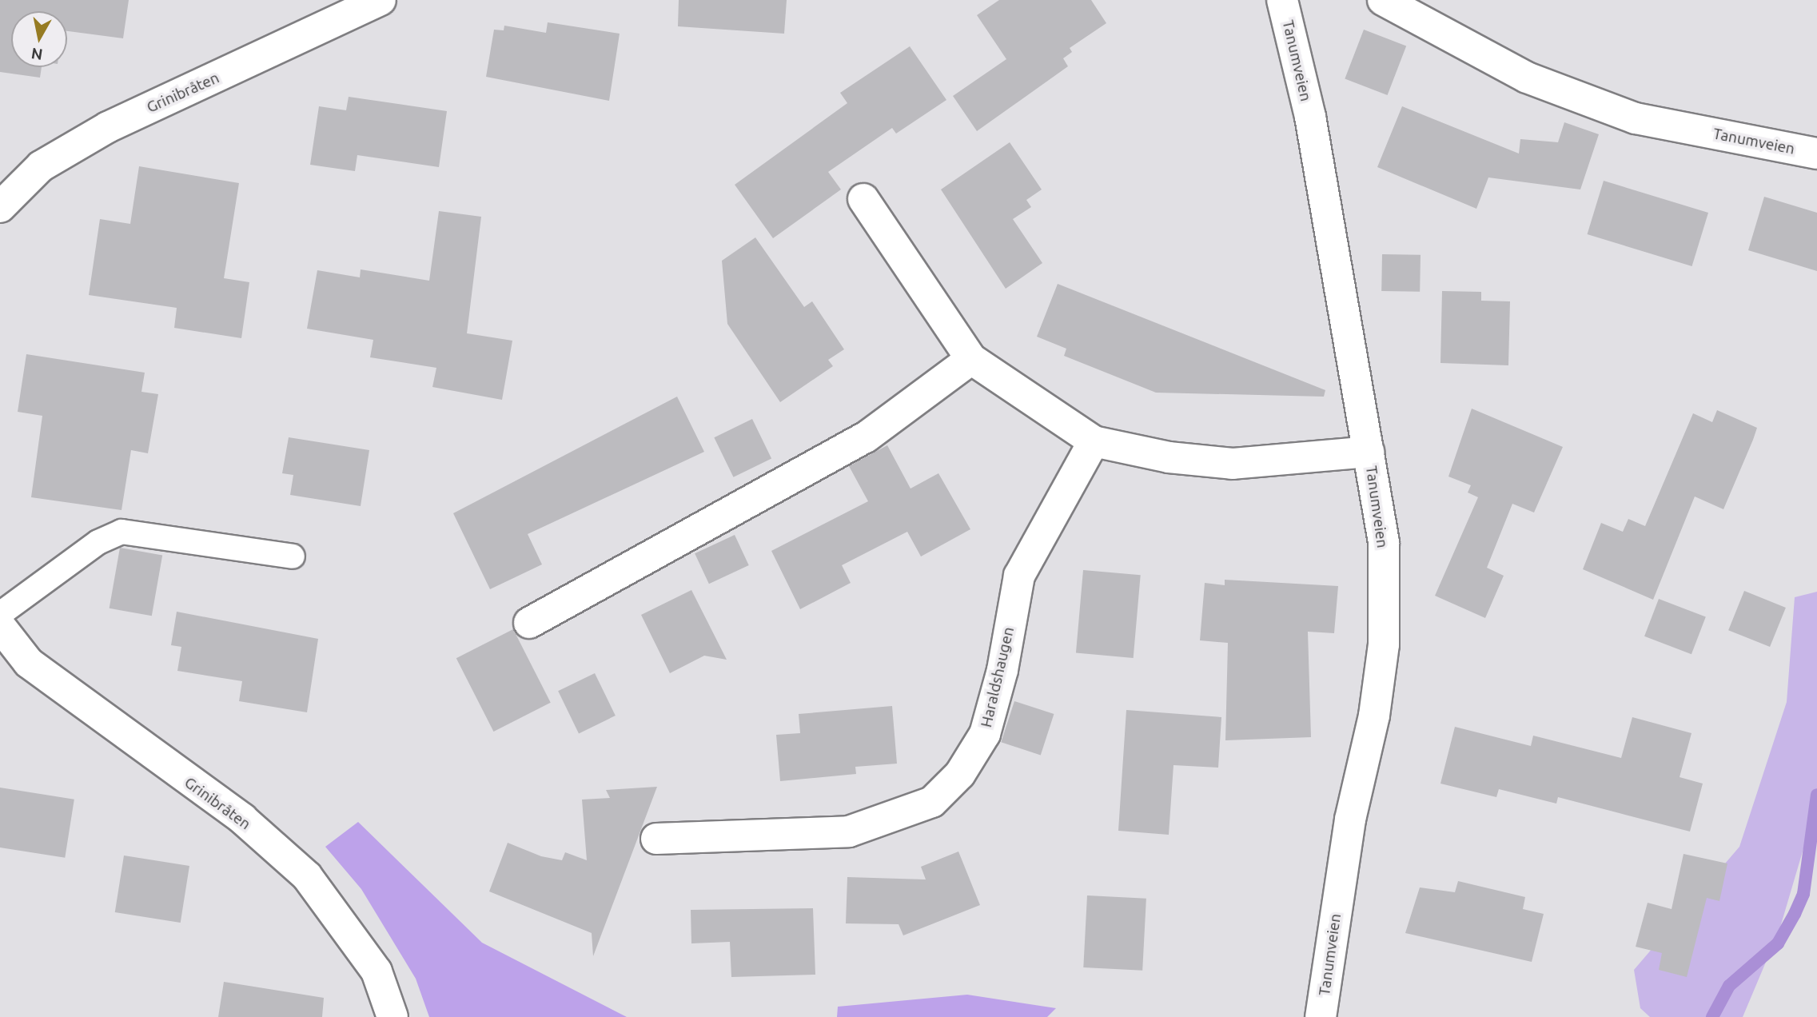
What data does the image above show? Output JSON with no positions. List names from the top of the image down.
{
  "streets": {
    "street": ["Tanumveien", "Grinibråten", "Haraldshaugen"]
  },
  "north": "bottom"
}
